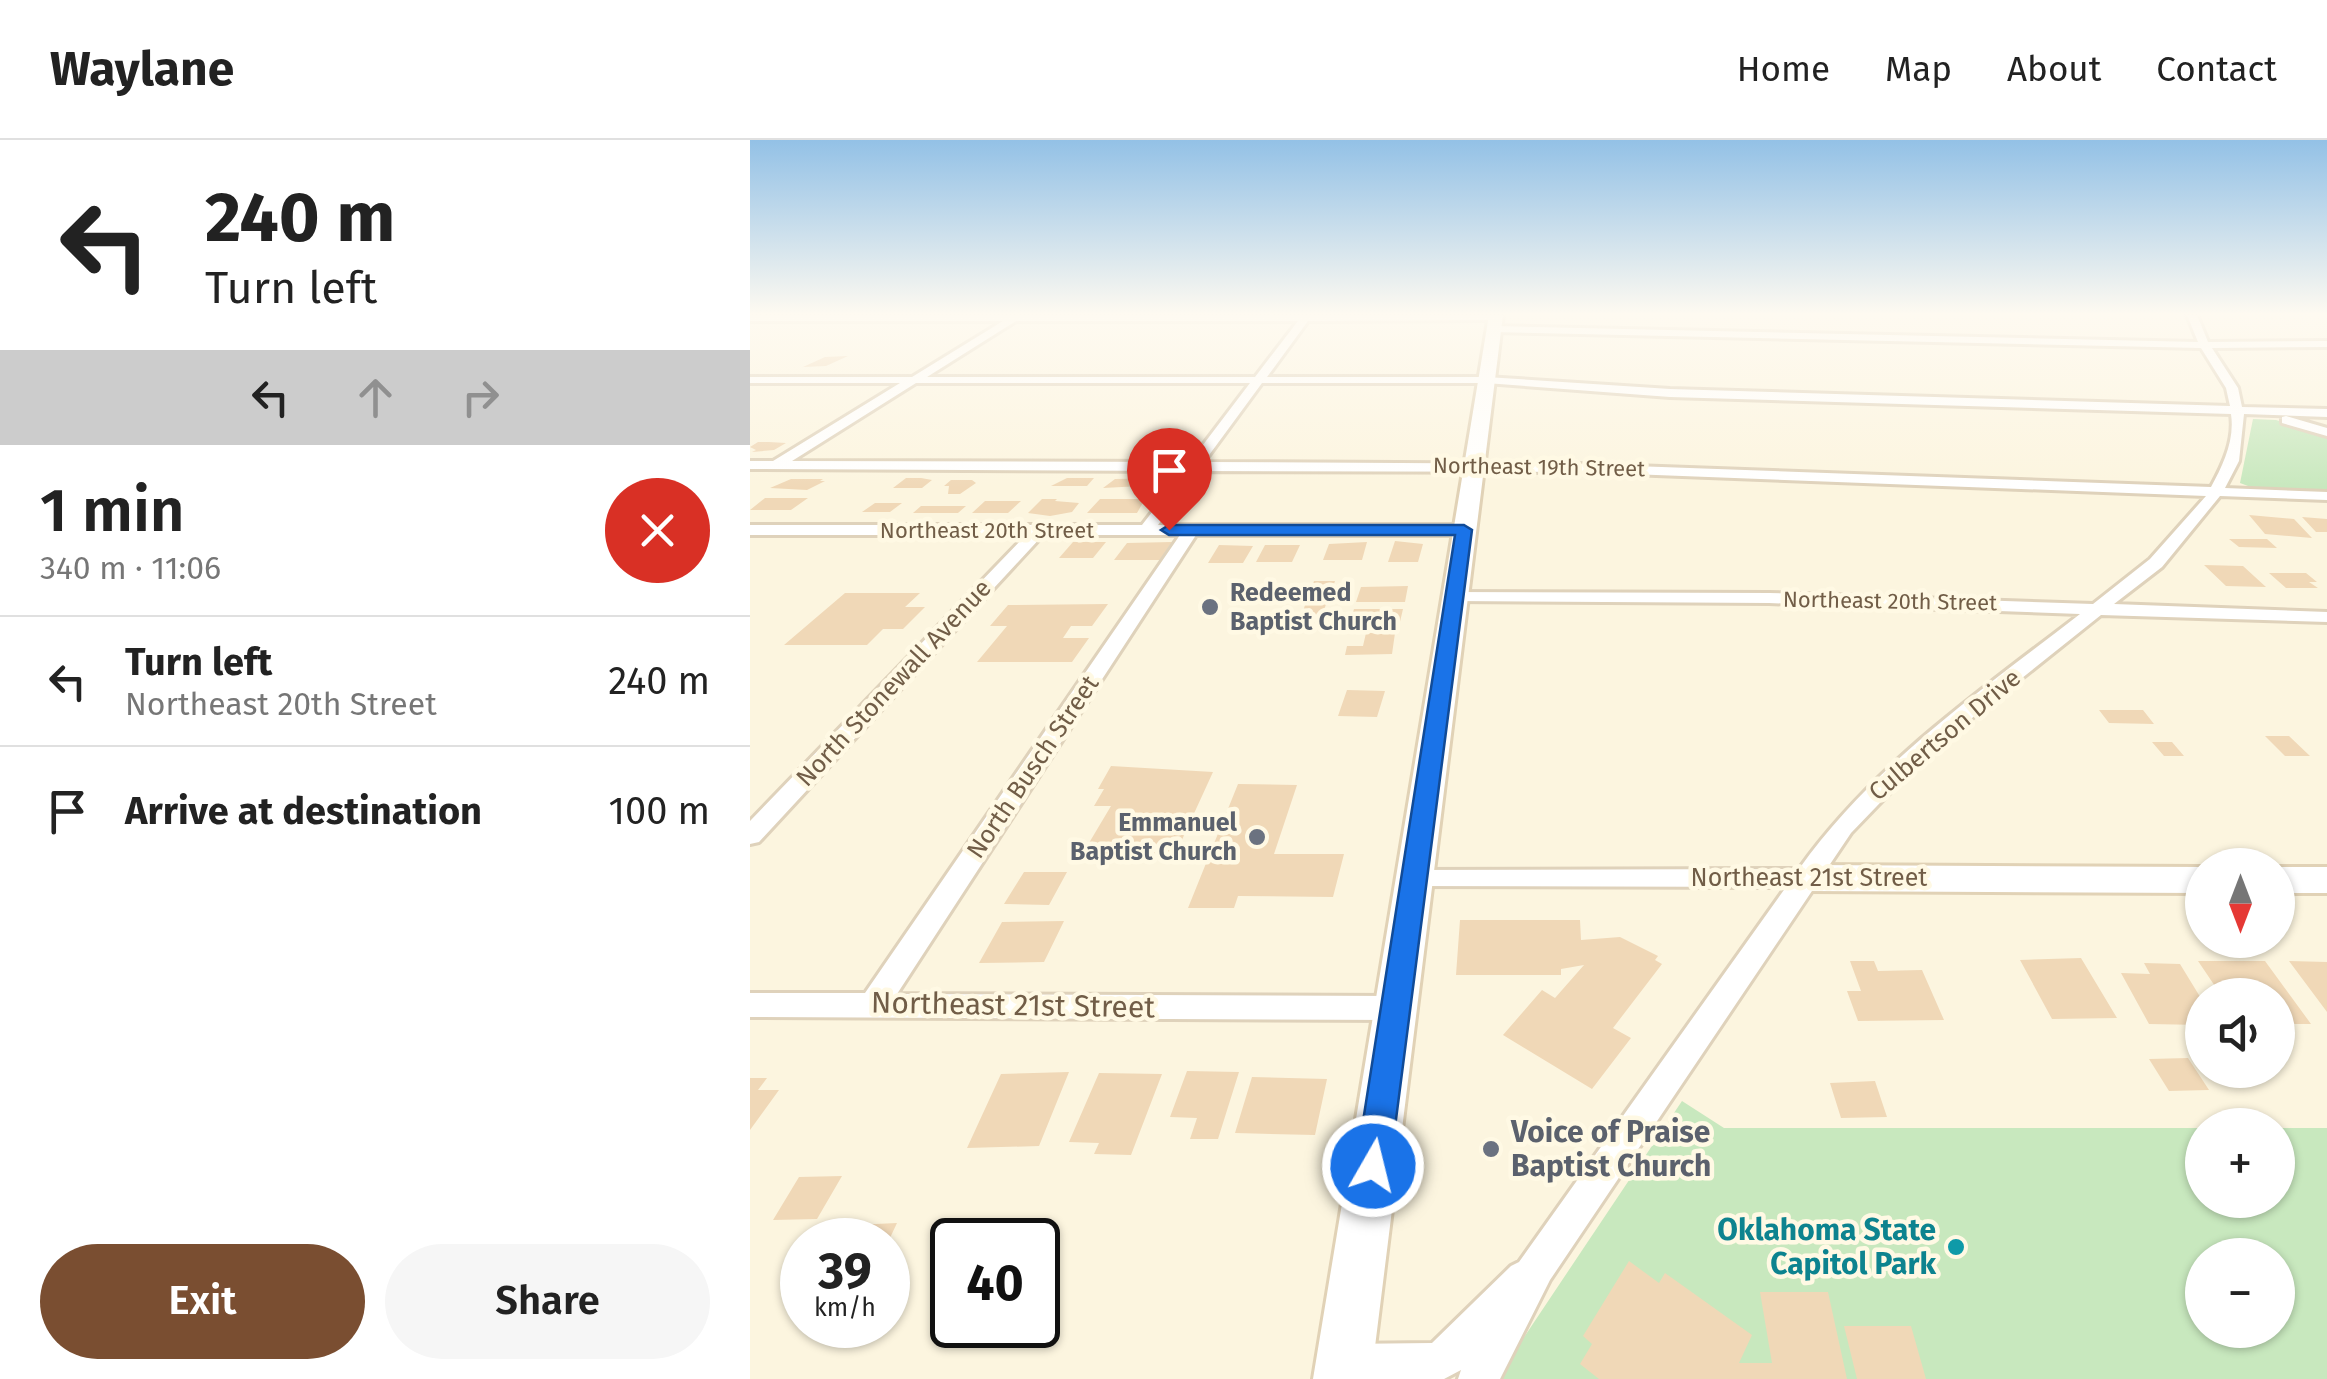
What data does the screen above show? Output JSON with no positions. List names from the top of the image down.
{
  "streets": {
    "street": [
      "Northeast 19th Street",
      "Northeast 20th Street",
      "North Stonewall Avenue",
      "Culbertson Drive",
      "North Busch Street",
      "Northeast 21st Street"
    ]
  },
  "crossings": [
    ["Northeast 19th Street", "Culbertson Drive"],
    ["Northeast 20th Street", "North Stonewall Avenue"],
    ["Northeast 20th Street", "Culbertson Drive"],
    ["Northeast 20th Street", "North Busch Street"],
    ["Culbertson Drive", "Northeast 21st Street"],
    ["North Busch Street", "Northeast 21st Street"]
  ],
  "places": [
    "Redeemed Baptist Church",
    "Emmanuel Baptist Church",
    "Voice of Praise Baptist Church",
    "Oklahoma State Capitol Park"
  ],
  "north": "bottom",
  "page": {
    "header": "Waylane",
    "nav": [
      "Home",
      "Map",
      "About",
      "Contact"
    ],
    "turn": ["240 m", "Turn left"],
    "heading": ["1 min", "340 m · 11:06"],
    "list": [
      {
        "name": "Turn left",
        "note": "Northeast 20th Street",
        "value": "240 m"
      },
      {
        "name": "Arrive at destination",
        "value": "100 m"
      }
    ],
    "map_buttons": ["+", "−"],
    "speed": "39 km/h",
    "limit": "40",
    "buttons": ["Exit", "Share"]
  }
}
